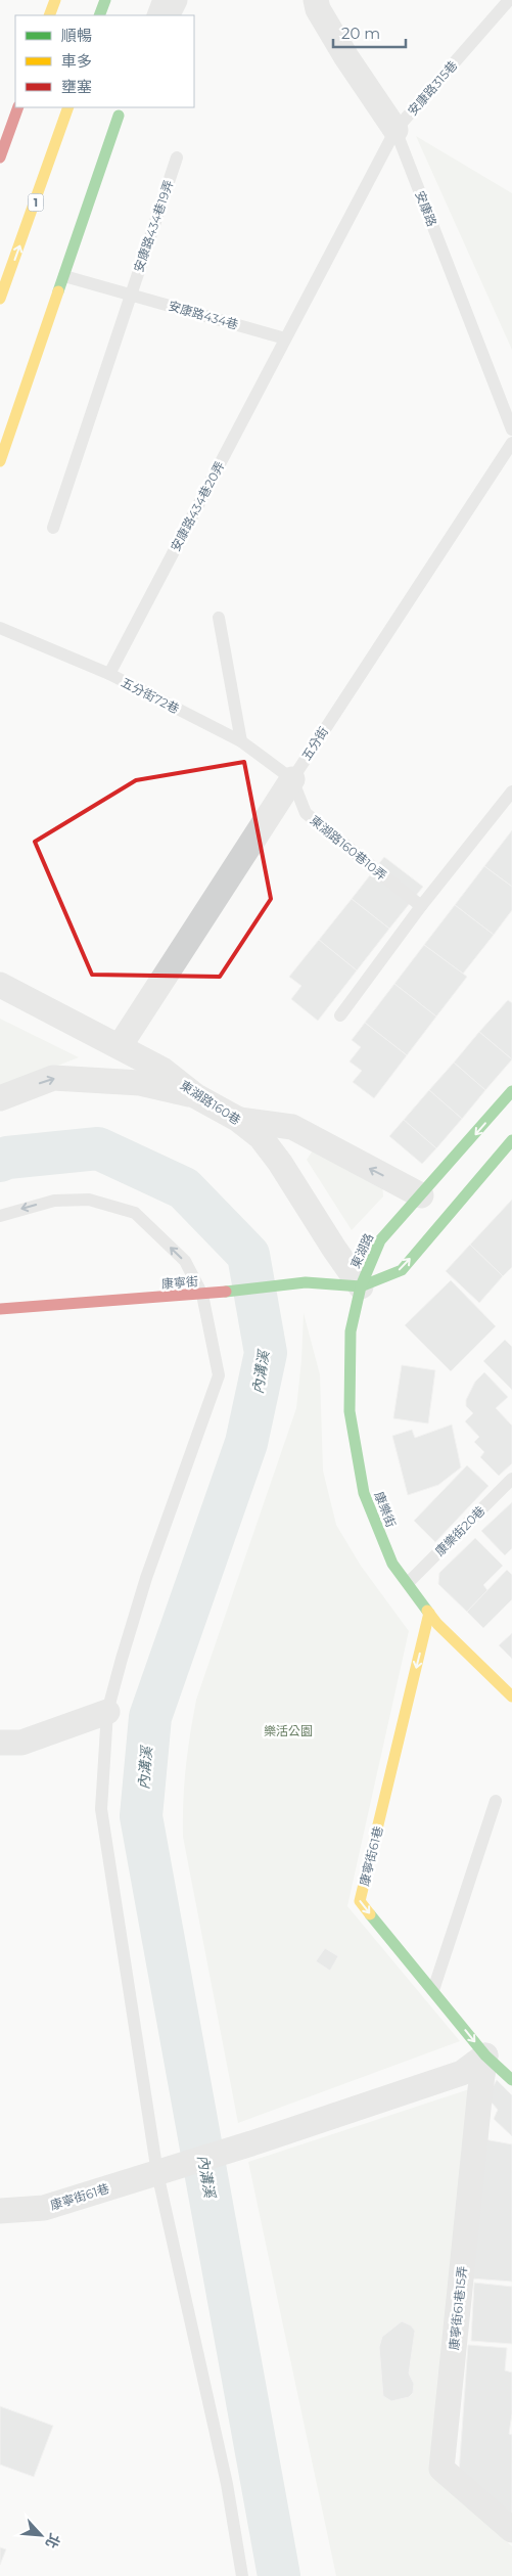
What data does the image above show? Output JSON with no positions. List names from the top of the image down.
{
  "streets": {
    "main road": [
      "1",
      "東湖路",
      "康寧街",
      "康樂街",
      "康寧街61巷"
    ],
    "street": [
      "安康路",
      "五分街",
      "東湖路160巷",
      "康寧街61巷15弄"
    ],
    "lane": [
      "安康路315巷",
      "安康路434巷19弄",
      "安康路434巷",
      "安康路434巷20弄",
      "五分街72巷",
      "東湖路160巷10弄",
      "康樂街20巷"
    ]
  },
  "crossings": [
    ["安康路315巷", "安康路"],
    ["安康路434巷19弄", "安康路434巷"],
    ["安康路434巷", "安康路434巷20弄"],
    ["安康路434巷20弄", "五分街72巷"],
    ["五分街72巷", "五分街"],
    ["五分街72巷", "東湖路160巷10弄"],
    ["五分街", "東湖路160巷10弄"],
    ["五分街", "東湖路160巷"],
    ["東湖路160巷", "東湖路"],
    ["東湖路160巷", "康寧街"],
    ["東湖路160巷", "康樂街"],
    ["東湖路", "康寧街"],
    ["東湖路", "康樂街"],
    ["康寧街", "康樂街"],
    ["康樂街", "康樂街20巷"],
    ["康樂街", "康寧街61巷"],
    ["康寧街61巷", "康寧街61巷15弄"]
  ],
  "one_way": ["康寧街61巷"],
  "water": ["內溝溪"],
  "parks": ["樂活公園"],
  "legend": ["順暢", "車多", "壅塞"],
  "scale_bar": "20 m",
  "north": "bottom right"
}
